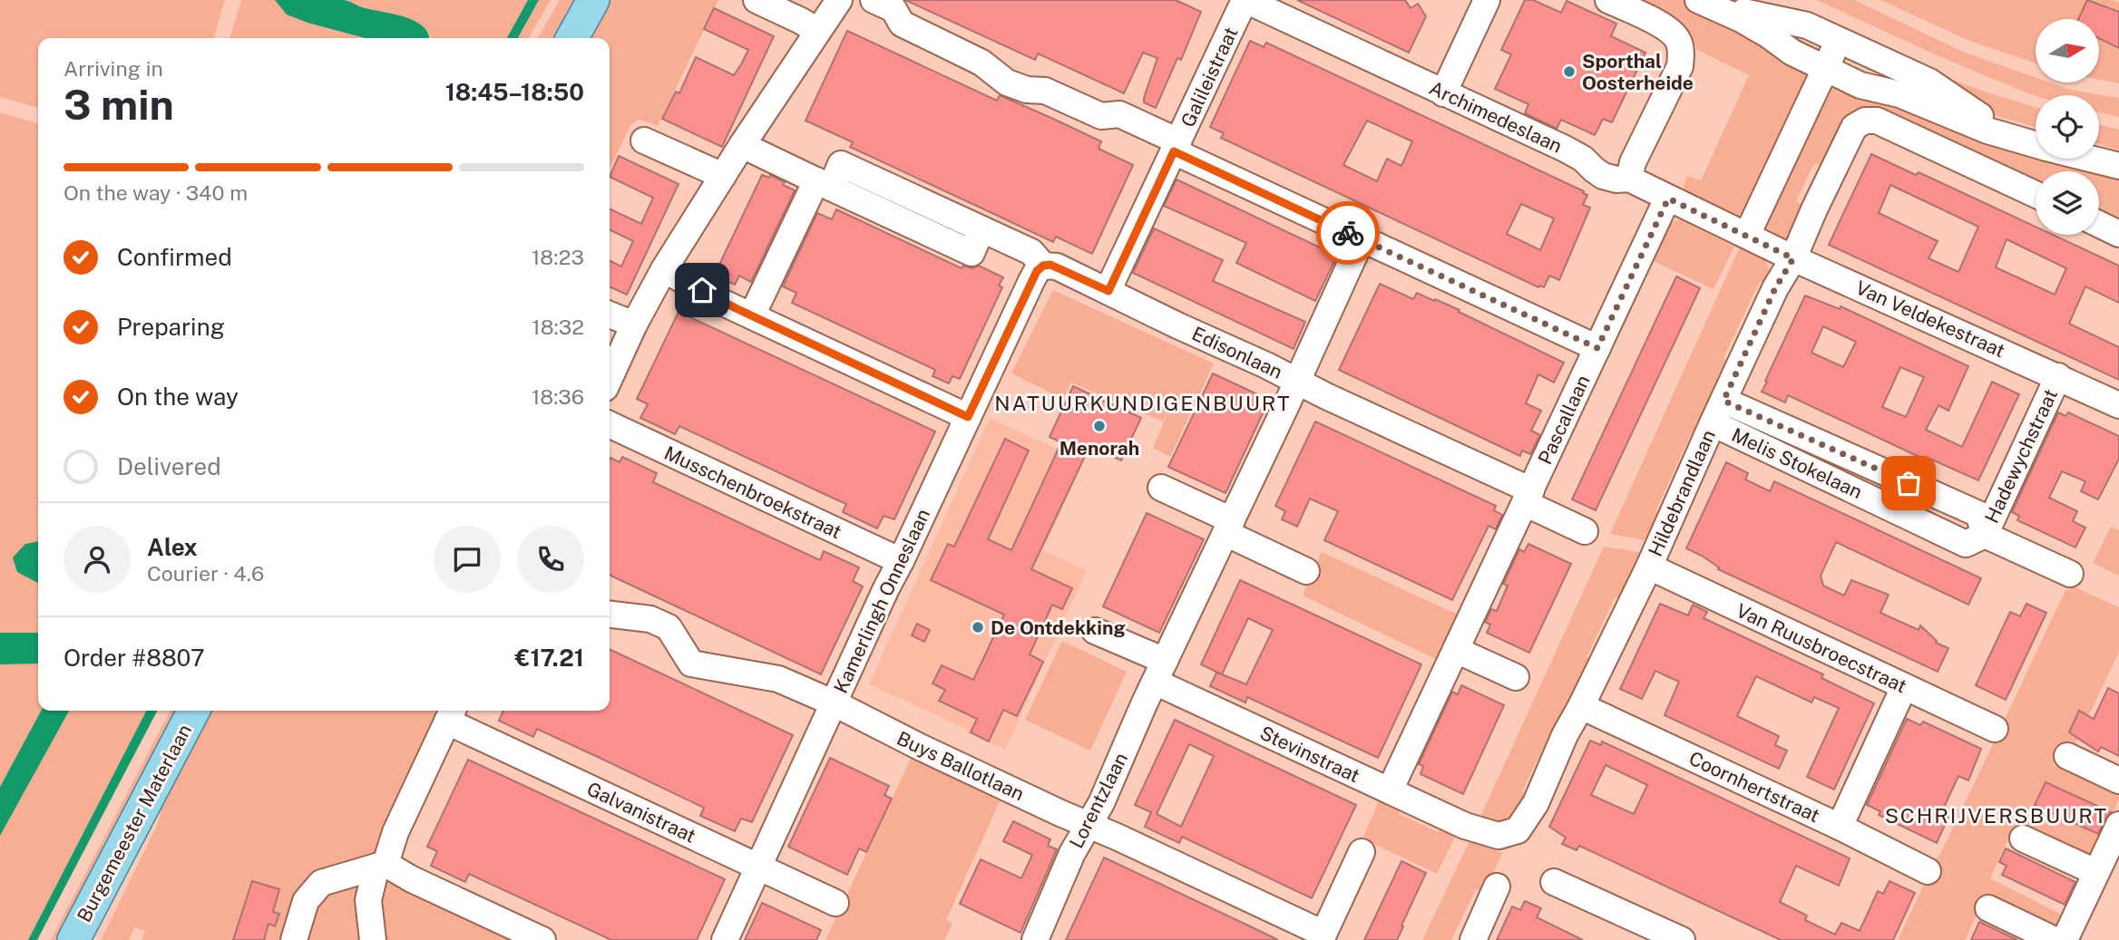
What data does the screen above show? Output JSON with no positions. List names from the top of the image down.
{
  "streets": {
    "main road": ["Burgemeester Materlaan"],
    "street": [
      "Galileistraat",
      "Archimedeslaan",
      "Van Veldekestraat",
      "Edisonlaan",
      "Pascallaan",
      "Hadewychstraat",
      "Melis Stokelaan",
      "Musschenbroekstraat",
      "Hildebrandlaan",
      "Kamerlingh Onneslaan",
      "Van Ruusbroecstraat",
      "Stevinstraat",
      "Buys Ballotlaan",
      "Coornhertstraat",
      "Lorentzlaan",
      "Galvanistraat"
    ]
  },
  "crossings": [
    ["Galileistraat", "Archimedeslaan"],
    ["Galileistraat", "Edisonlaan"],
    ["Archimedeslaan", "Van Veldekestraat"],
    ["Archimedeslaan", "Pascallaan"],
    ["Van Veldekestraat", "Hadewychstraat"],
    ["Van Veldekestraat", "Hildebrandlaan"],
    ["Edisonlaan", "Pascallaan"],
    ["Edisonlaan", "Kamerlingh Onneslaan"],
    ["Edisonlaan", "Lorentzlaan"],
    ["Pascallaan", "Stevinstraat"],
    ["Hadewychstraat", "Melis Stokelaan"],
    ["Melis Stokelaan", "Hildebrandlaan"],
    ["Musschenbroekstraat", "Kamerlingh Onneslaan"],
    ["Hildebrandlaan", "Van Ruusbroecstraat"],
    ["Hildebrandlaan", "Stevinstraat"],
    ["Hildebrandlaan", "Coornhertstraat"],
    ["Kamerlingh Onneslaan", "Buys Ballotlaan"],
    ["Kamerlingh Onneslaan", "Galvanistraat"],
    ["Stevinstraat", "Lorentzlaan"],
    ["Buys Ballotlaan", "Lorentzlaan"]
  ],
  "districts": ["NATUURKUNDIGENBUURT", "SCHRIJVERSBUURT"],
  "places": ["Sporthal Oosterheide", "Menorah", "De Ontdekking"],
  "north": "right",
  "page": {
    "heading": ["3 min", "Arriving in", "18:45–18:50"],
    "panel": [
      "Alex",
      "Courier · 4.6",
      "Order #8807",
      "€17.21"
    ],
    "bar": "On the way · 340 m",
    "list": [
      ["Confirmed", "18:23"],
      ["Preparing", "18:32"],
      ["On the way", "18:36"],
      "Delivered"
    ]
  }
}
